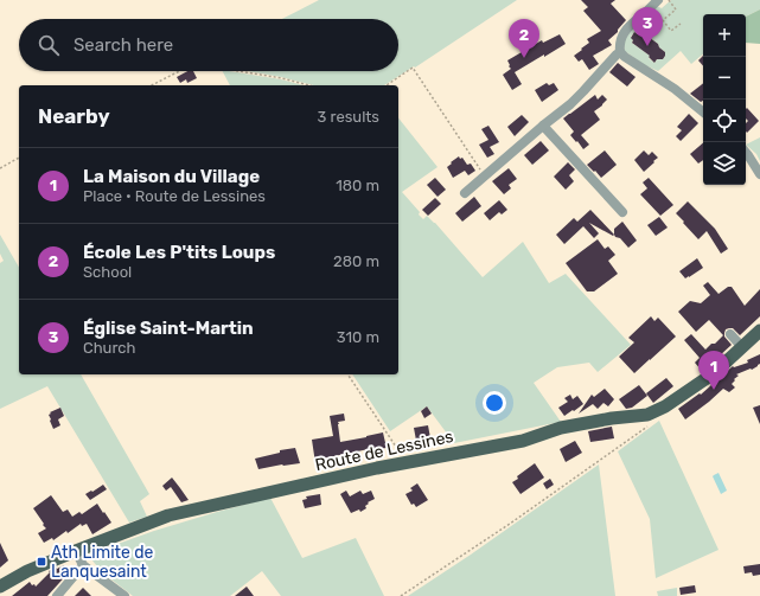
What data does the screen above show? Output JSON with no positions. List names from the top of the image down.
{
  "streets": {
    "main road": ["Route de Lessines"]
  },
  "places": {
    "transit": ["Ath Limite de Lanquesaint"]
  },
  "page": {
    "pins": ["3", "2", "1"],
    "map_buttons": ["+", "−"],
    "search": "Search here",
    "heading": ["Nearby", "3 results"],
    "list": [
      {
        "mark": "1",
        "name": "La Maison du Village",
        "note": "Place · Route de Lessines",
        "value": "180 m"
      },
      {
        "mark": "2",
        "name": "École Les P'tits Loups",
        "note": "School",
        "value": "280 m"
      },
      {
        "mark": "3",
        "name": "Église Saint-Martin",
        "note": "Church",
        "value": "310 m"
      }
    ]
  }
}
